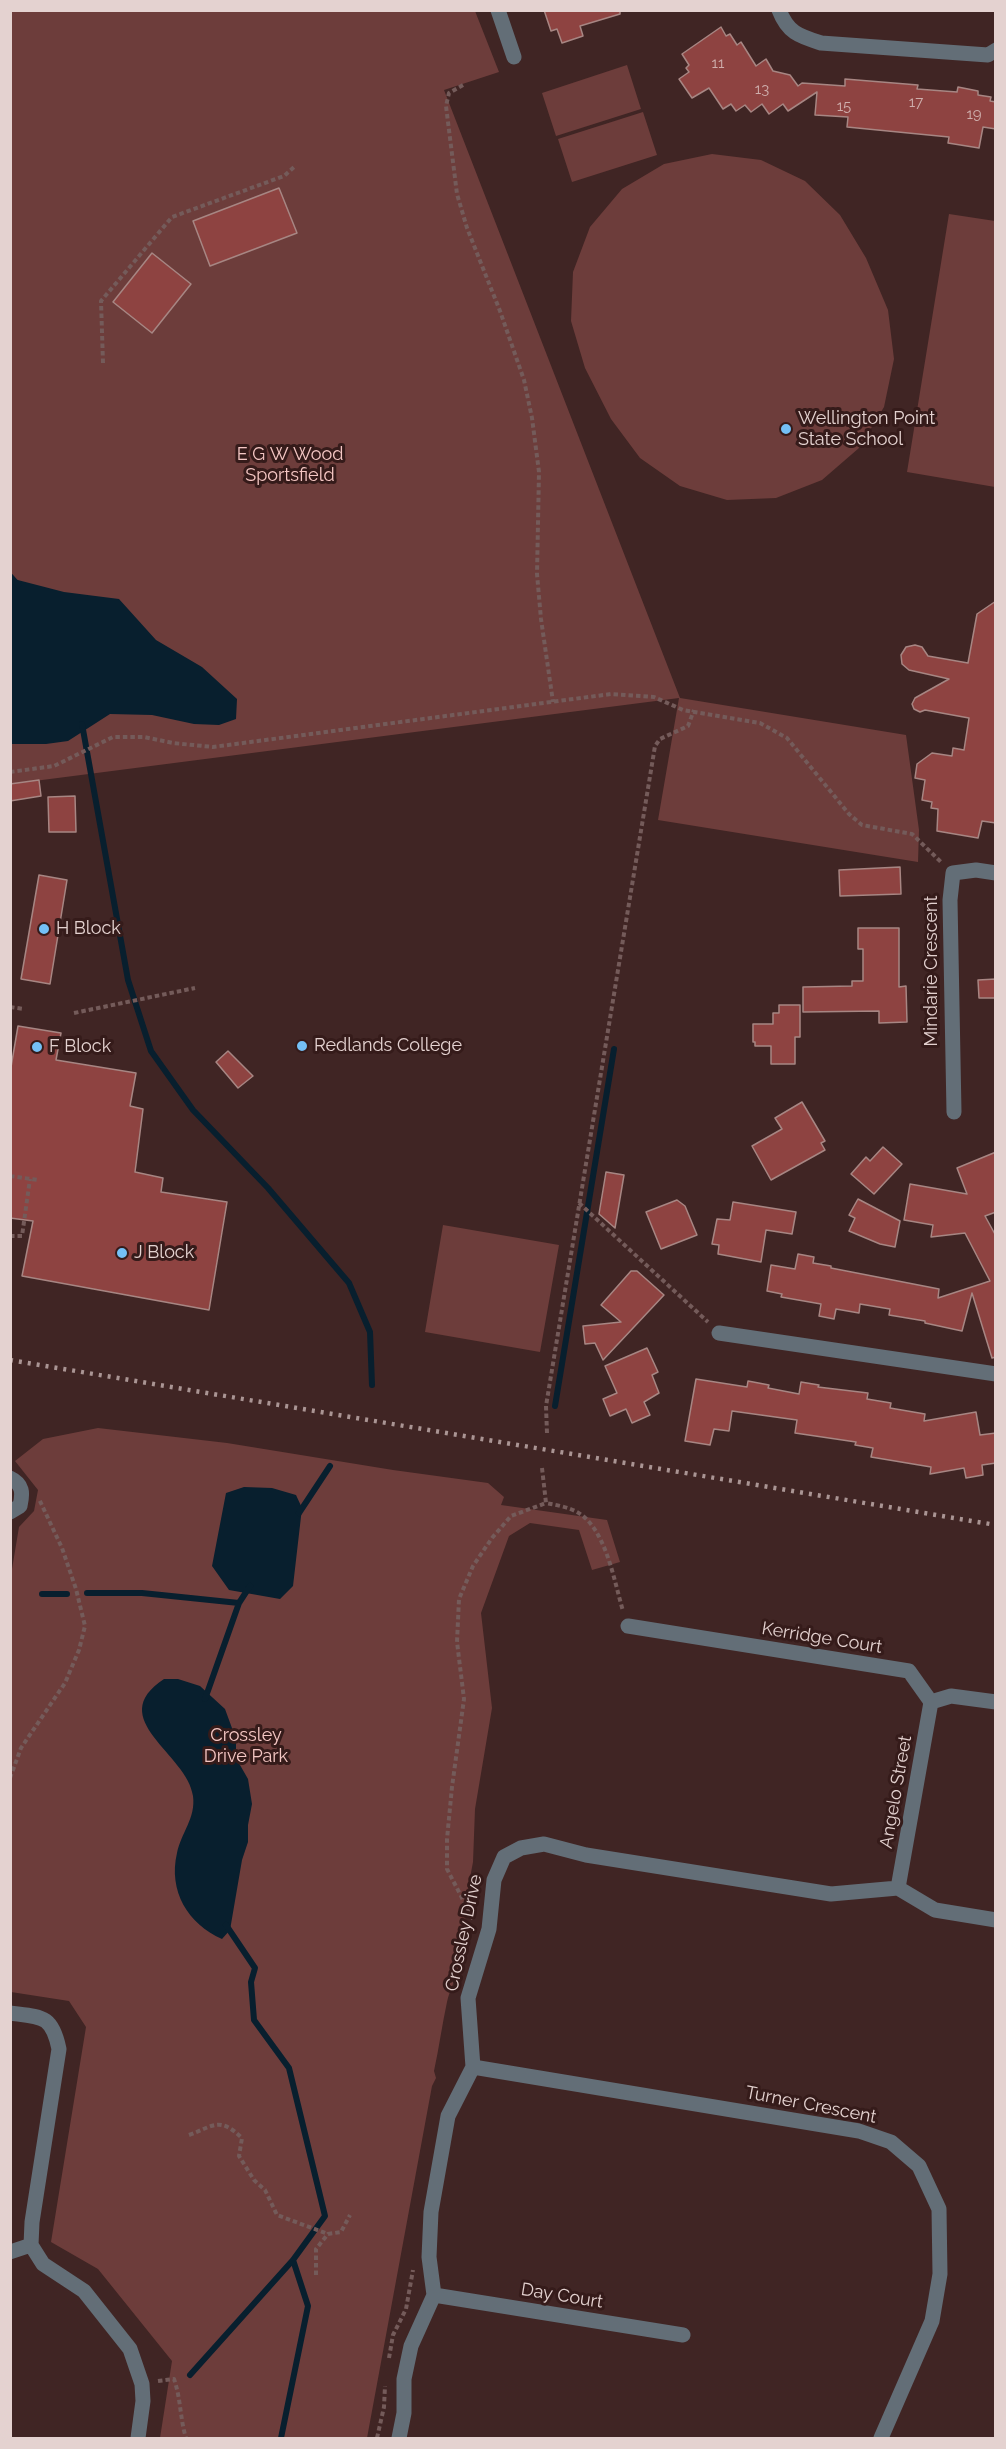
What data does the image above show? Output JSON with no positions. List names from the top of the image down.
{
  "streets": {
    "street": [
      "Mindarie Crescent",
      "Kerridge Court",
      "Angelo Street",
      "Crossley Drive",
      "Turner Crescent",
      "Day Court"
    ]
  },
  "crossings": [
    ["Kerridge Court", "Angelo Street"],
    ["Angelo Street", "Crossley Drive"],
    ["Crossley Drive", "Turner Crescent"]
  ],
  "parks": ["E G W Wood Sportsfield", "Crossley Drive Park"],
  "places": [
    "Wellington Point State School",
    "H Block",
    "Redlands College",
    "F Block",
    "J Block"
  ],
  "house_numbers": [
    "11",
    "13",
    "17",
    "15",
    "19"
  ]
}
